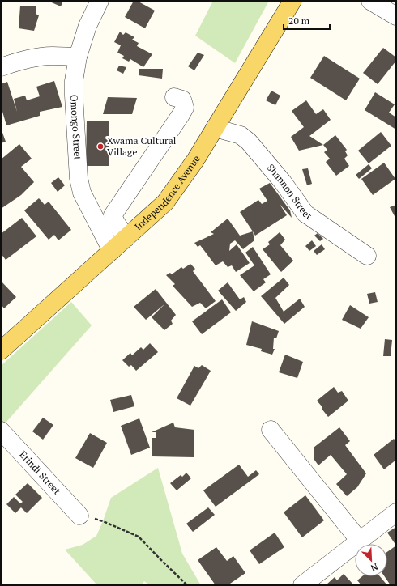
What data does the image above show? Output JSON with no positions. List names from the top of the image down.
{
  "streets": {
    "main road": ["Independence Avenue"],
    "street": ["Omongo Street", "Shannon Street", "Erindi Street"]
  },
  "crossings": [
    ["Omongo Street", "Independence Avenue"],
    ["Shannon Street", "Independence Avenue"]
  ],
  "places": ["Xwama Cultural Village"],
  "scale_bar": "20 m",
  "north": "bottom right"
}
